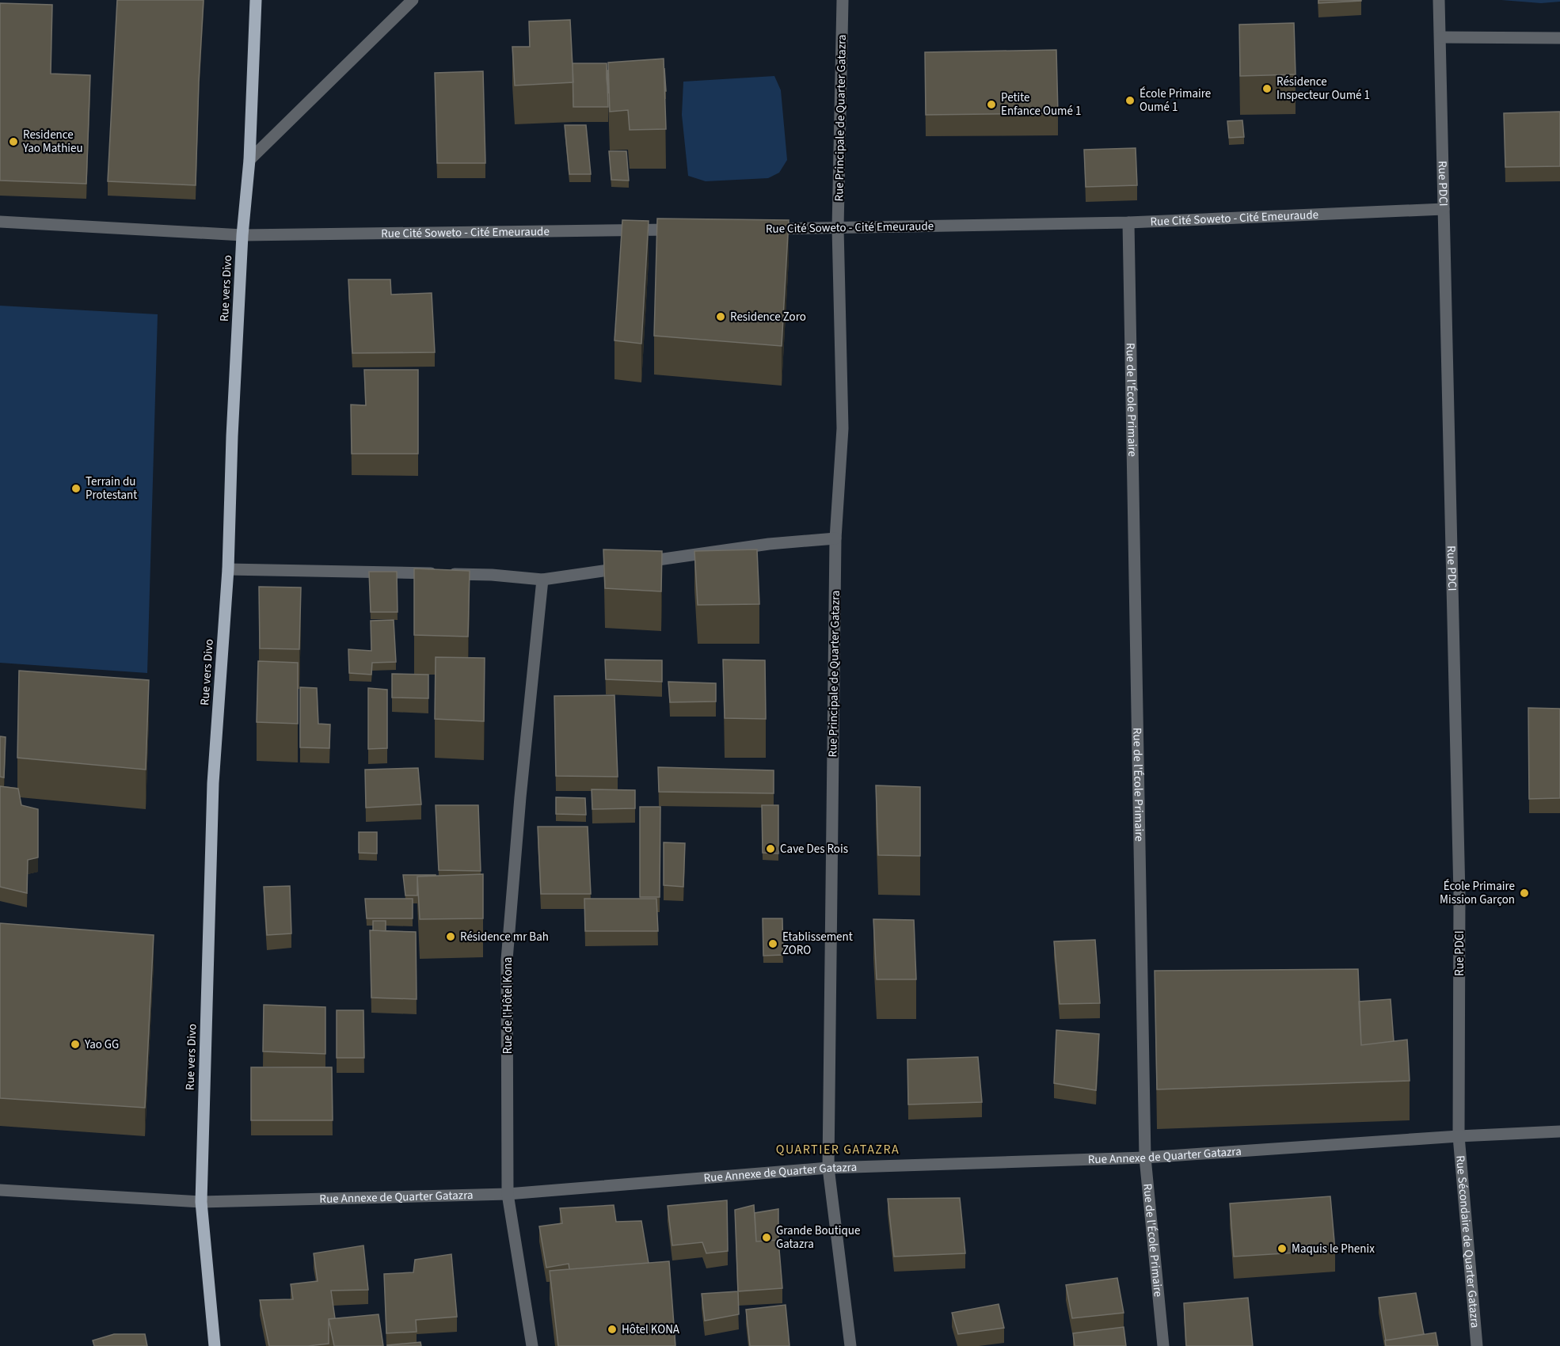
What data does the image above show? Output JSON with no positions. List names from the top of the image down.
{
  "streets": {
    "main road": ["Rue vers Divo"],
    "street": [
      "Rue Principale de Quarter Gatazra",
      "Rue PDCI",
      "Rue Cité Soweto - Cité Emeuraude",
      "Rue de l'École Primaire",
      "Rue de l'Hôtel Kona",
      "Rue Annexe de Quarter Gatazra",
      "Rue Sécondaire de Quarter Gatazra"
    ]
  },
  "crossings": [
    ["Rue Principale de Quarter Gatazra", "Rue Cité Soweto - Cité Emeuraude"],
    ["Rue Principale de Quarter Gatazra", "Rue Annexe de Quarter Gatazra"],
    ["Rue PDCI", "Rue Cité Soweto - Cité Emeuraude"],
    ["Rue PDCI", "Rue Annexe de Quarter Gatazra"],
    ["Rue PDCI", "Rue Sécondaire de Quarter Gatazra"],
    ["Rue Cité Soweto - Cité Emeuraude", "Rue vers Divo"],
    ["Rue Cité Soweto - Cité Emeuraude", "Rue de l'École Primaire"],
    ["Rue vers Divo", "Rue Annexe de Quarter Gatazra"],
    ["Rue de l'École Primaire", "Rue Annexe de Quarter Gatazra"],
    ["Rue de l'Hôtel Kona", "Rue Annexe de Quarter Gatazra"],
    ["Rue Annexe de Quarter Gatazra", "Rue Sécondaire de Quarter Gatazra"]
  ],
  "districts": ["QUARTIER GATAZRA"],
  "places": [
    "Résidence Inspecteur Oumé 1",
    "École Primaire Oumé 1",
    "Petite Enfance Oumé 1",
    "Residence Yao Mathieu",
    "Residence Zoro",
    "Terrain du Protestant",
    "Cave Des Rois",
    "École Primaire Mission Garçon",
    "Résidence mr Bah",
    "Etablissement ZORO",
    "Yao GG",
    "Grande Boutique Gatazra",
    "Maquis le Phenix",
    "Hôtel KONA"
  ]
}
